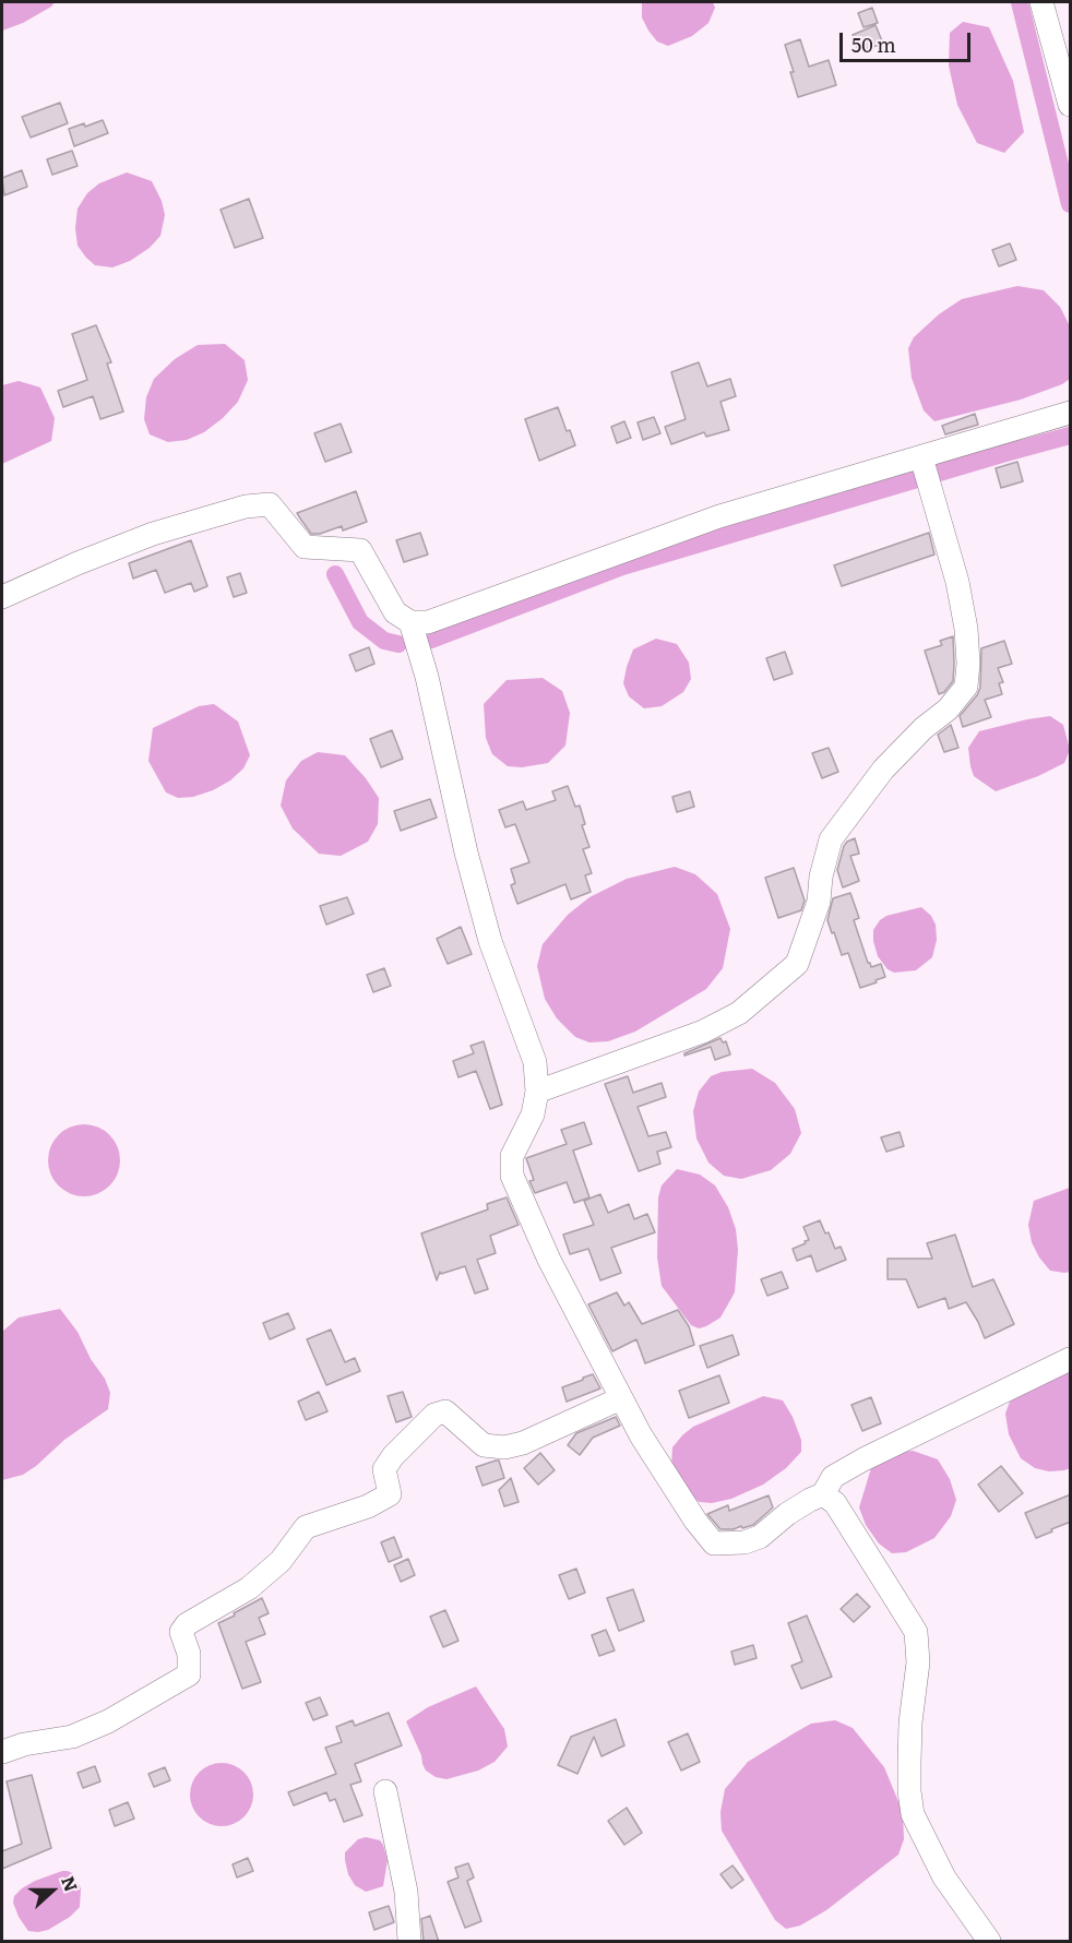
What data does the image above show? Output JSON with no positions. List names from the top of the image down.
{
  "scale_bar": "50 m",
  "north": "right"
}
